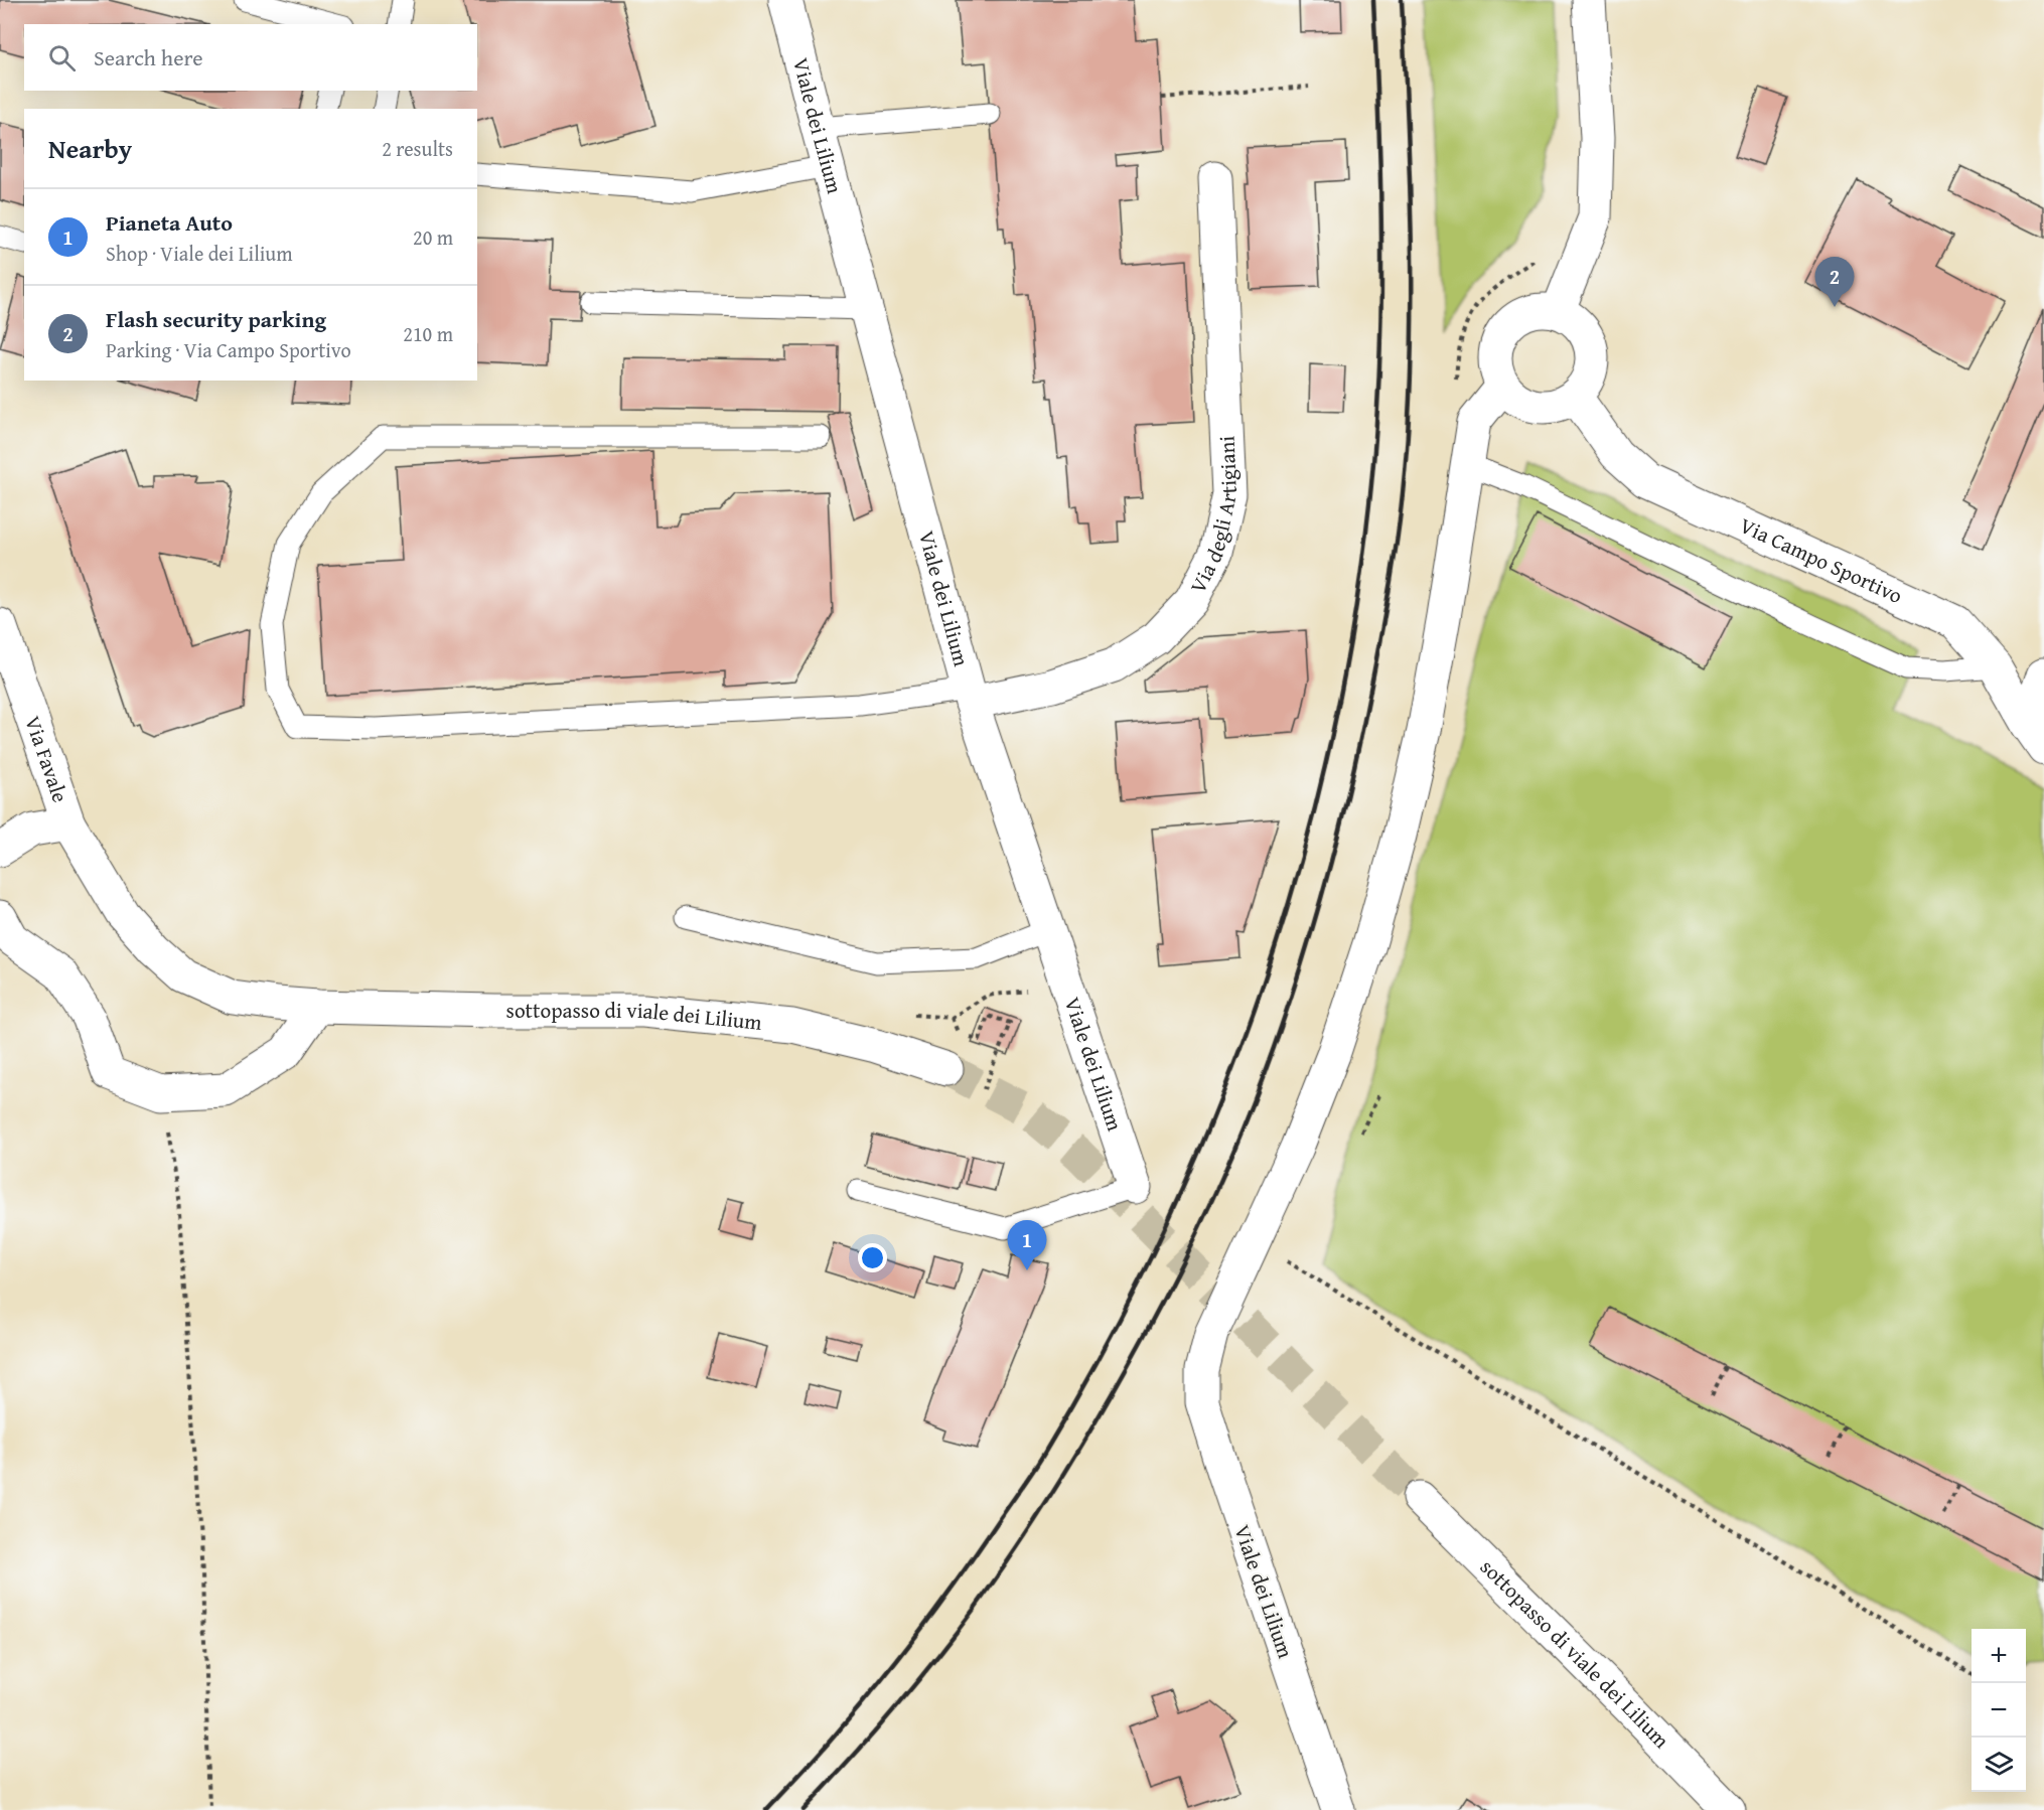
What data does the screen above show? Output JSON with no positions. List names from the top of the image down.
{
  "streets": {
    "street": [
      "Viale dei Lilium",
      "Via degli Artigiani",
      "Via Campo Sportivo",
      "Via Favale",
      "sottopasso di viale dei Lilium"
    ]
  },
  "crossings": [
    ["Viale dei Lilium", "Via degli Artigiani"],
    ["Via Favale", "sottopasso di viale dei Lilium"]
  ],
  "page": {
    "search": "Search here",
    "heading": ["Nearby", "2 results"],
    "list": [
      {
        "mark": "1",
        "name": "Pianeta Auto",
        "note": "Shop · Viale dei Lilium",
        "value": "20 m"
      },
      {
        "mark": "2",
        "name": "Flash security parking",
        "note": "Parking · Via Campo Sportivo",
        "value": "210 m"
      }
    ],
    "pins": ["2", "1"],
    "map_buttons": ["+", "−"]
  }
}
